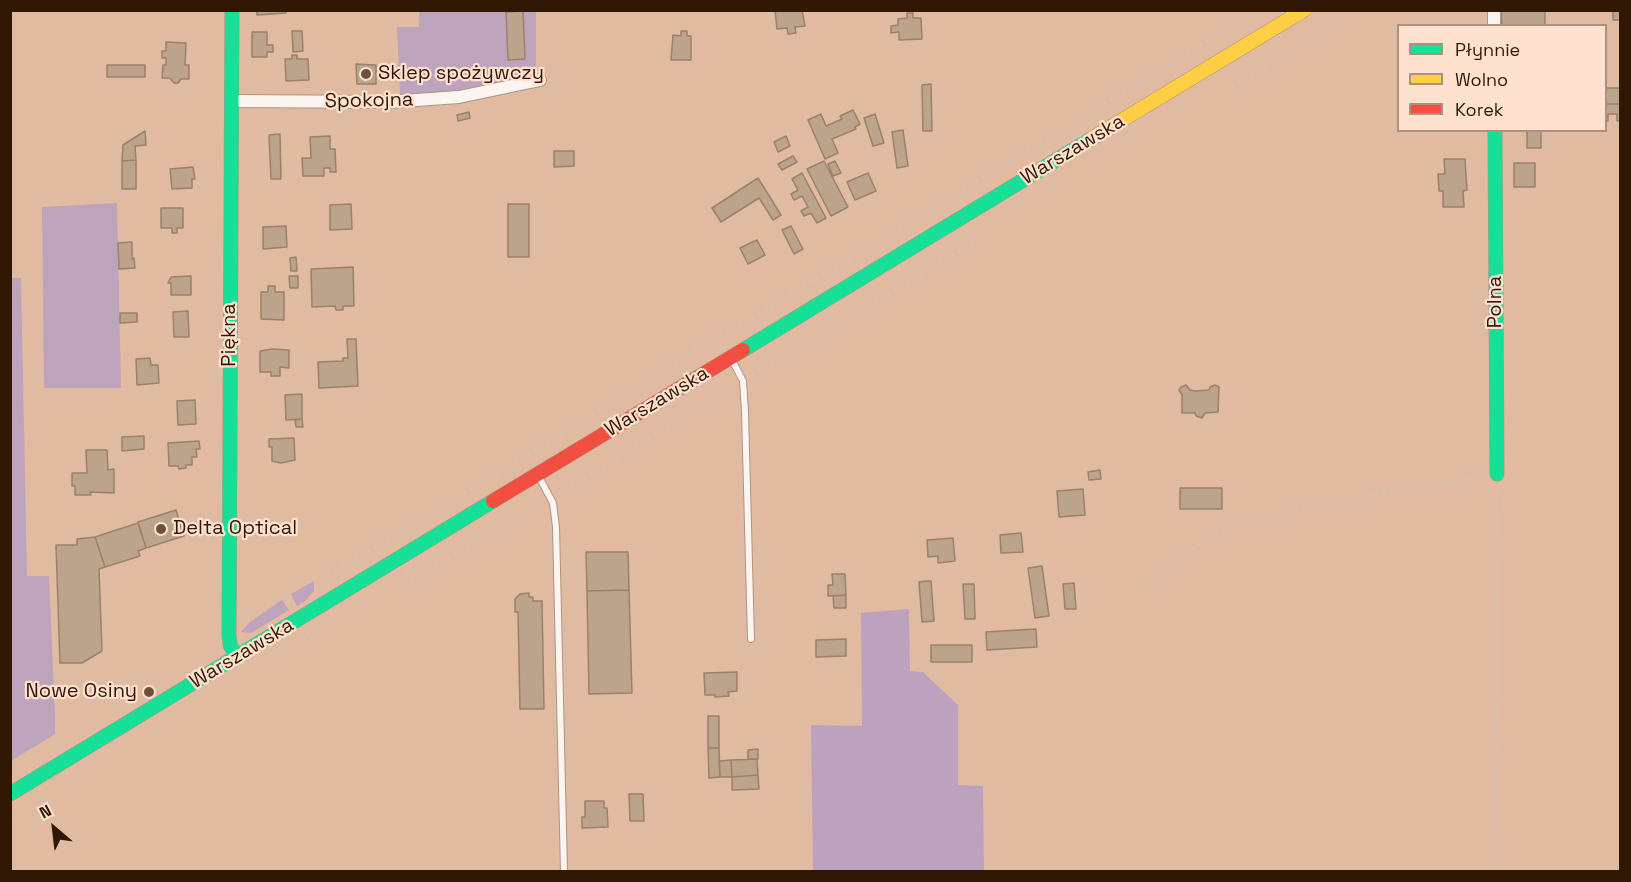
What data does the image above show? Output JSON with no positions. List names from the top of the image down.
{
  "streets": {
    "main road": ["Warszawska", "Polna", "Piękna"],
    "street": ["Spokojna"]
  },
  "crossings": [
    ["Spokojna", "Piękna"],
    ["Warszawska", "Piękna"]
  ],
  "places": ["Sklep spożywczy", "Delta Optical", "Nowe Osiny"],
  "legend": ["Płynnie", "Wolno", "Korek"],
  "north": "top left"
}
